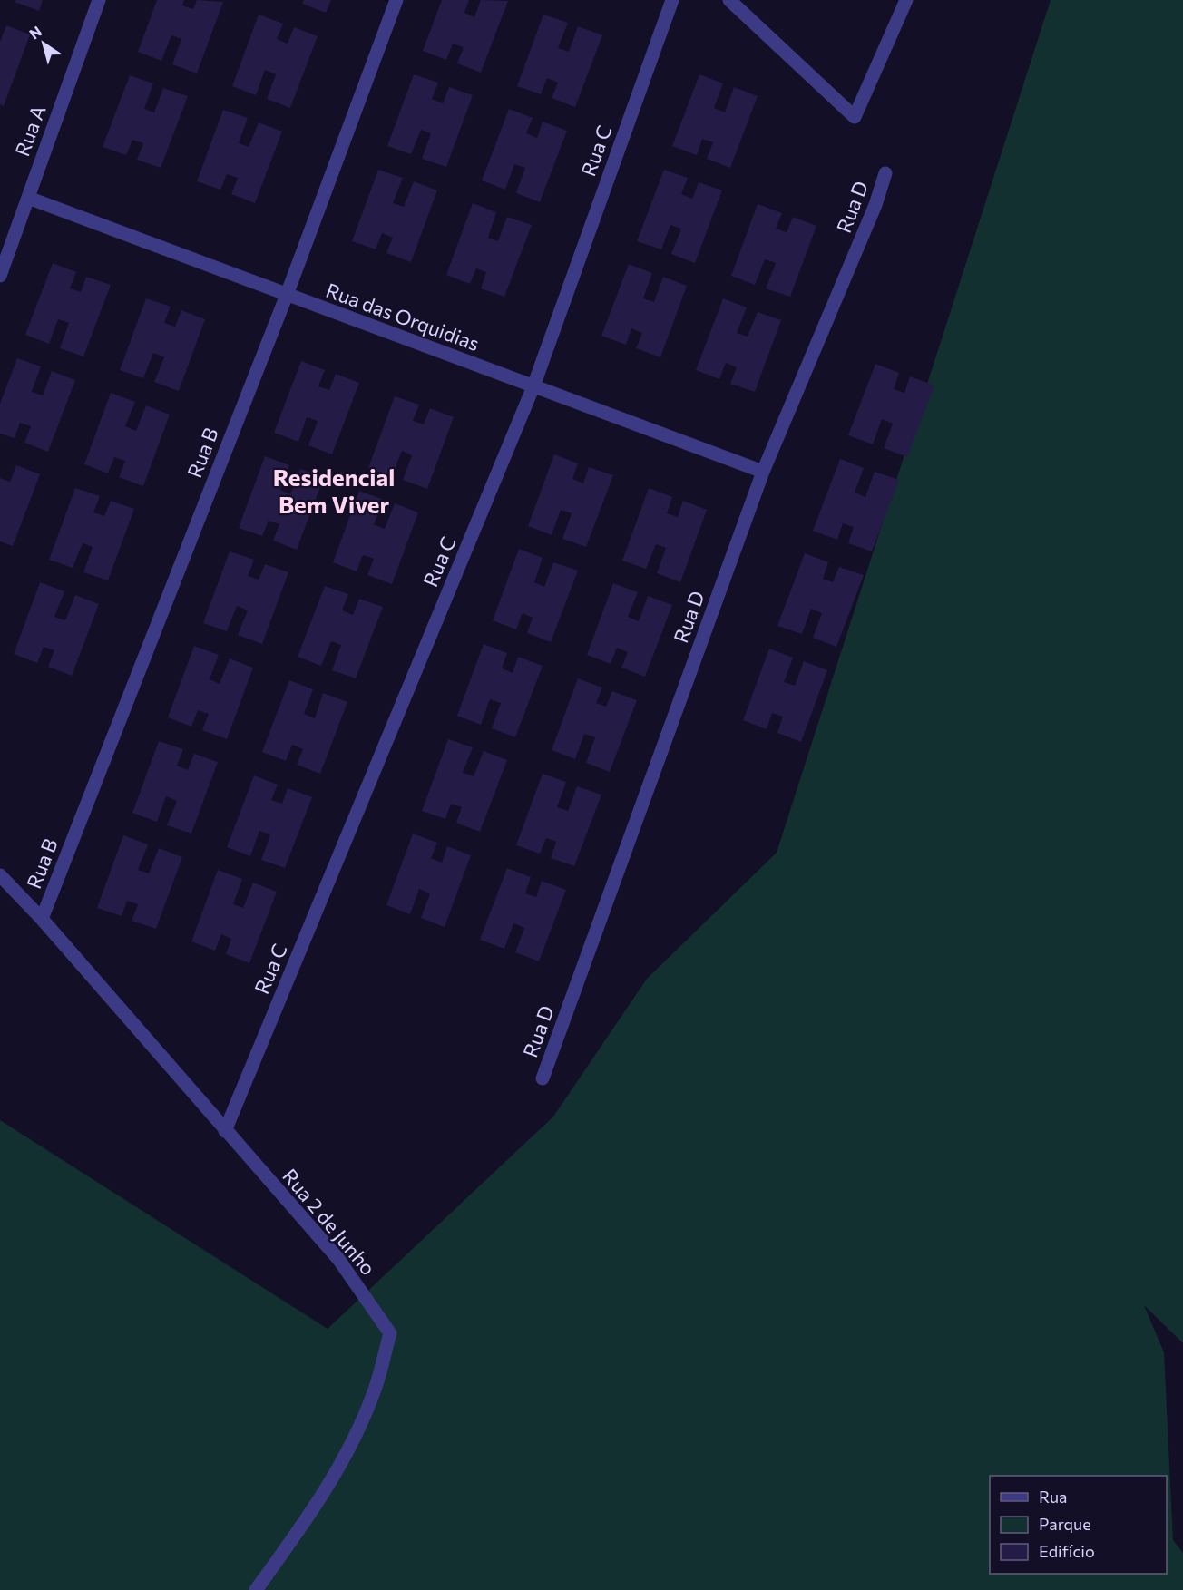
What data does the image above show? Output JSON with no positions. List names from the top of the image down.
{
  "streets": {
    "street": [
      "Rua A",
      "Rua C",
      "Rua D",
      "Rua das Orquidias",
      "Rua B",
      "Rua 2 de Junho"
    ]
  },
  "crossings": [
    ["Rua A", "Rua das Orquidias"],
    ["Rua C", "Rua das Orquidias"],
    ["Rua C", "Rua 2 de Junho"],
    ["Rua D", "Rua das Orquidias"],
    ["Rua das Orquidias", "Rua B"],
    ["Rua B", "Rua 2 de Junho"]
  ],
  "districts": ["Residencial Bem Viver"],
  "legend": ["Rua", "Parque", "Edifício"],
  "north": "top left"
}
